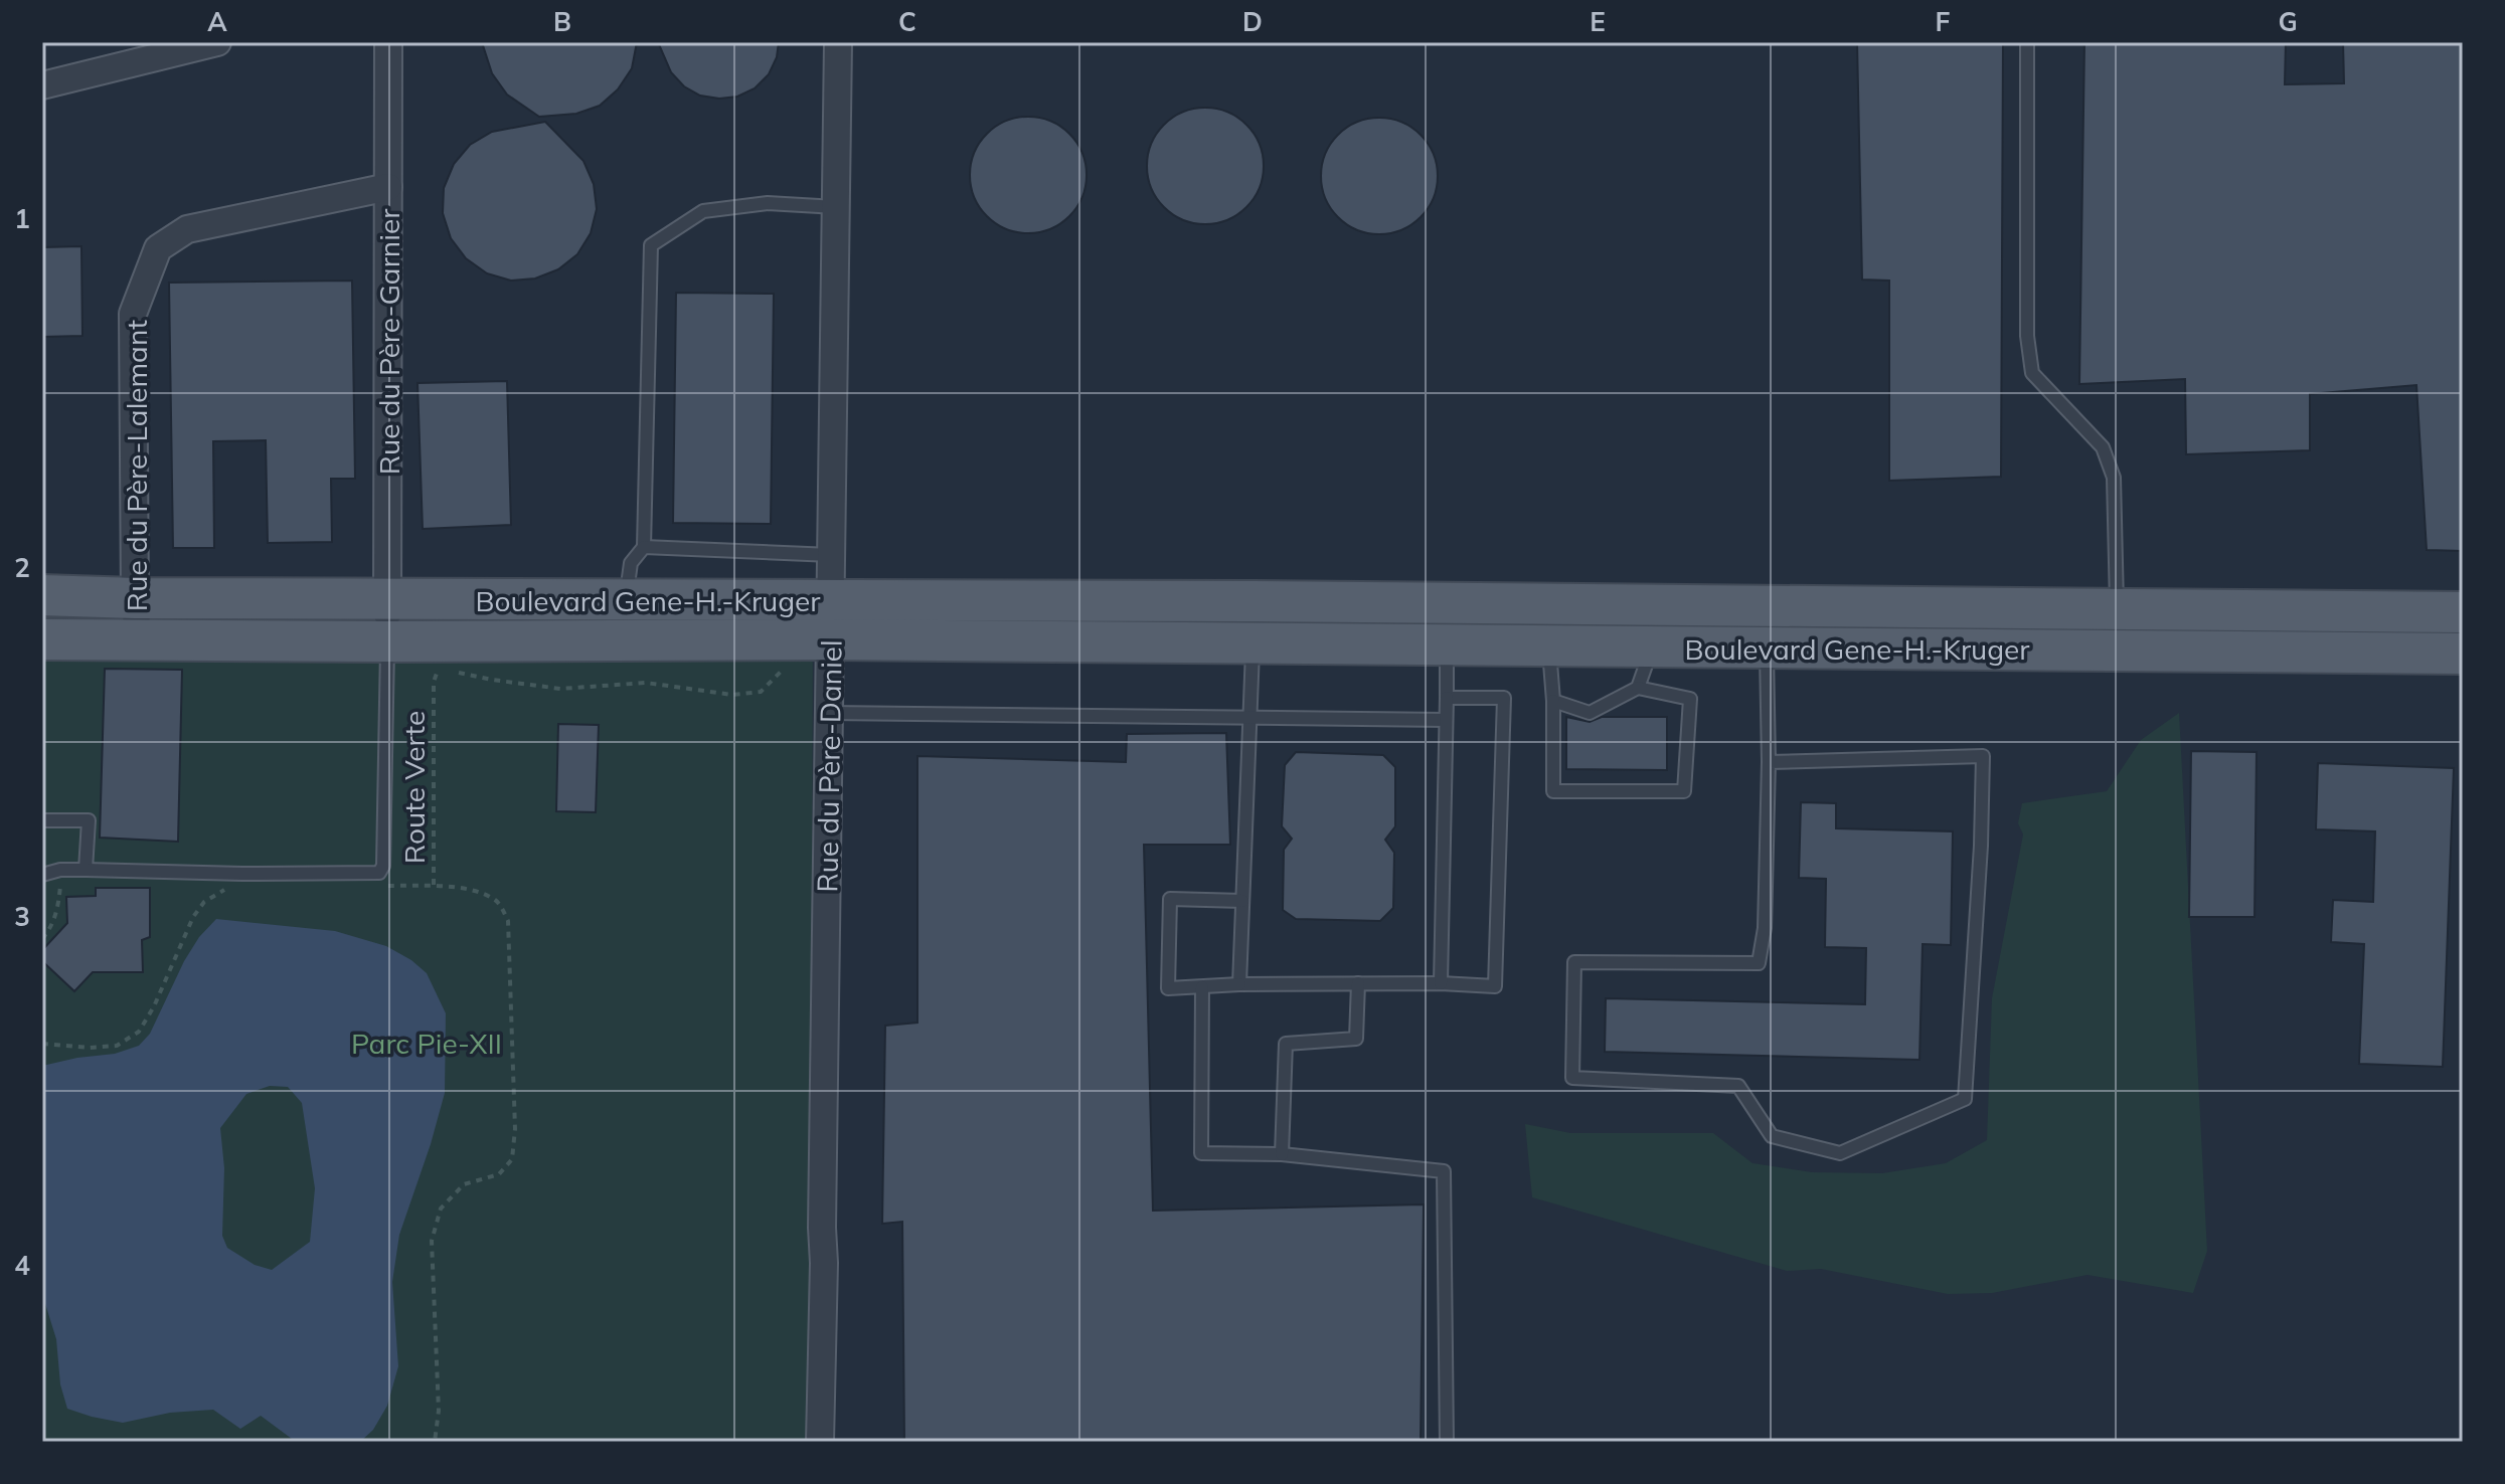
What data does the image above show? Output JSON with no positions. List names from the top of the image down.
{
  "streets": {
    "main road": ["Boulevard Gene-H.-Kruger"],
    "street": ["Rue du Père-Garnier", "Rue du Père-Lalemant", "Rue du Père-Daniel"],
    "path": ["Route Verte"]
  },
  "crossings": [
    ["Rue du Père-Garnier", "Rue du Père-Lalemant"],
    ["Rue du Père-Garnier", "Boulevard Gene-H.-Kruger"],
    ["Rue du Père-Lalemant", "Boulevard Gene-H.-Kruger"],
    ["Boulevard Gene-H.-Kruger", "Rue du Père-Daniel"]
  ],
  "parks": ["Parc Pie-XII"],
  "grid": {
    "columns": [
      "A",
      "B",
      "C",
      "D",
      "E",
      "F",
      "G"
    ],
    "rows": [
      "1",
      "2",
      "3",
      "4"
    ]
  }
}
